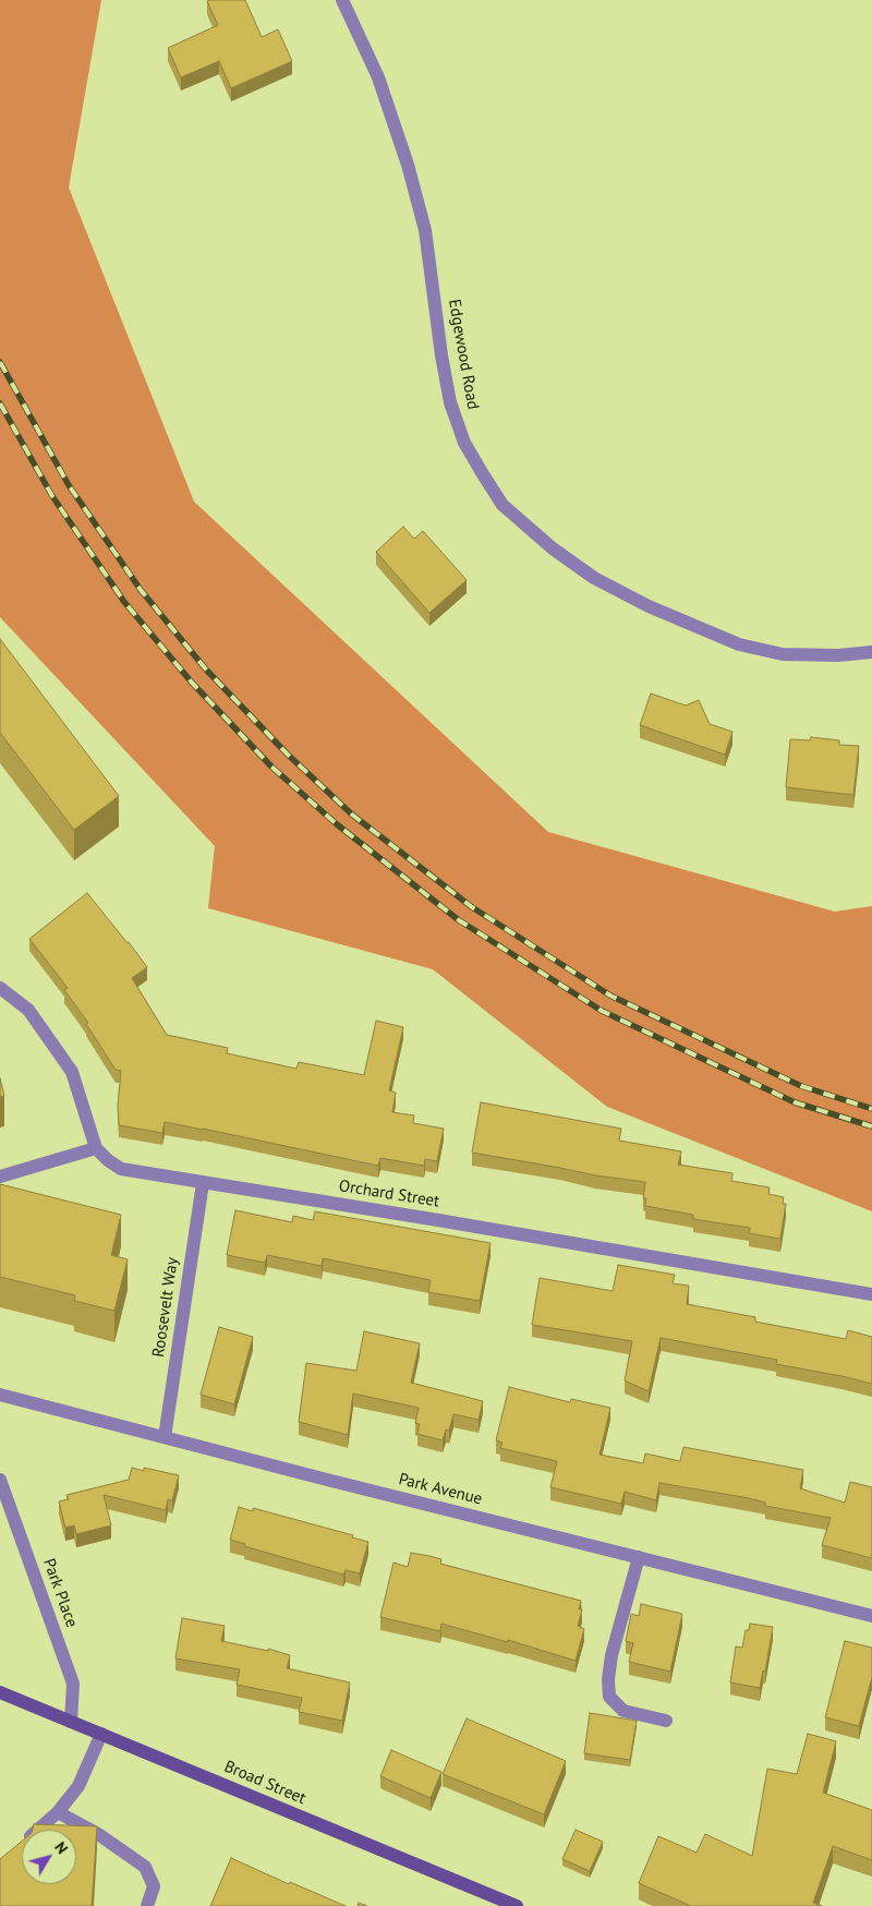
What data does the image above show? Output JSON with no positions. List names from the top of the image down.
{
  "streets": {
    "main road": ["Broad Street"],
    "street": [
      "Edgewood Road",
      "Orchard Street",
      "Roosevelt Way",
      "Park Avenue",
      "Park Place"
    ]
  },
  "crossings": [
    ["Orchard Street", "Roosevelt Way"],
    ["Roosevelt Way", "Park Avenue"],
    ["Park Place", "Broad Street"]
  ],
  "north": "top right"
}
